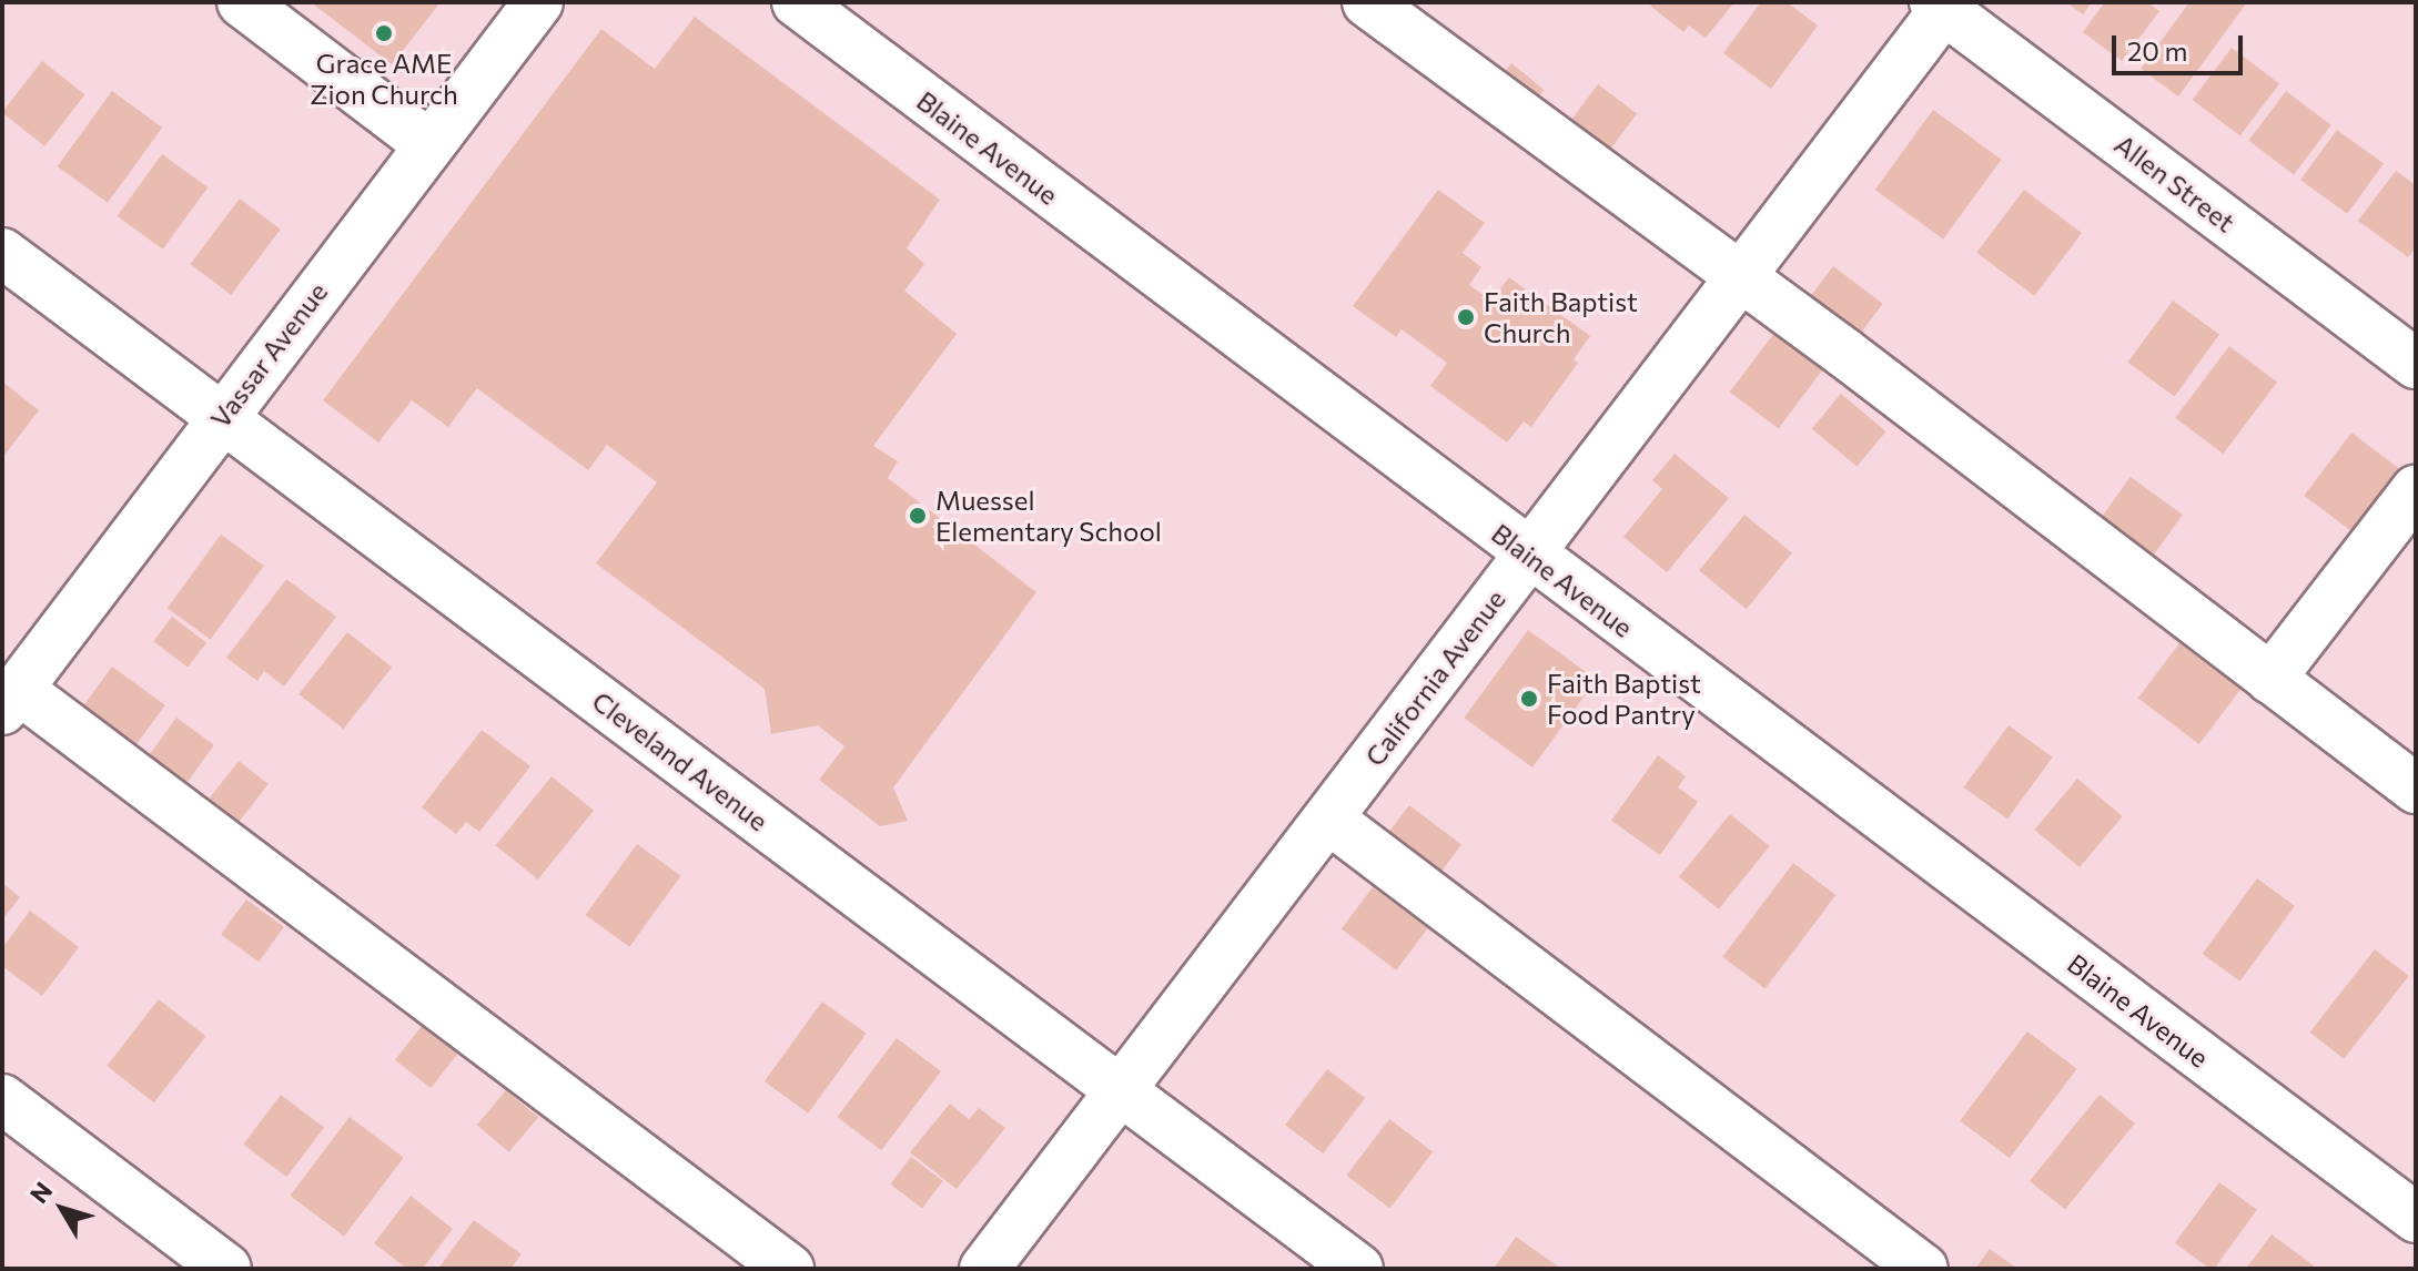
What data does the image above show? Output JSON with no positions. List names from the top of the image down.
{
  "streets": {
    "street": [
      "Blaine Avenue",
      "Allen Street",
      "Vassar Avenue",
      "California Avenue",
      "Cleveland Avenue"
    ]
  },
  "crossings": [
    ["Blaine Avenue", "California Avenue"],
    ["Allen Street", "California Avenue"],
    ["Vassar Avenue", "Cleveland Avenue"],
    ["California Avenue", "Cleveland Avenue"]
  ],
  "places": [
    "Grace AME Zion Church",
    "Faith Baptist Church",
    "Muessel Elementary School",
    "Faith Baptist Food Pantry"
  ],
  "scale_bar": "20 m",
  "north": "top left"
}
